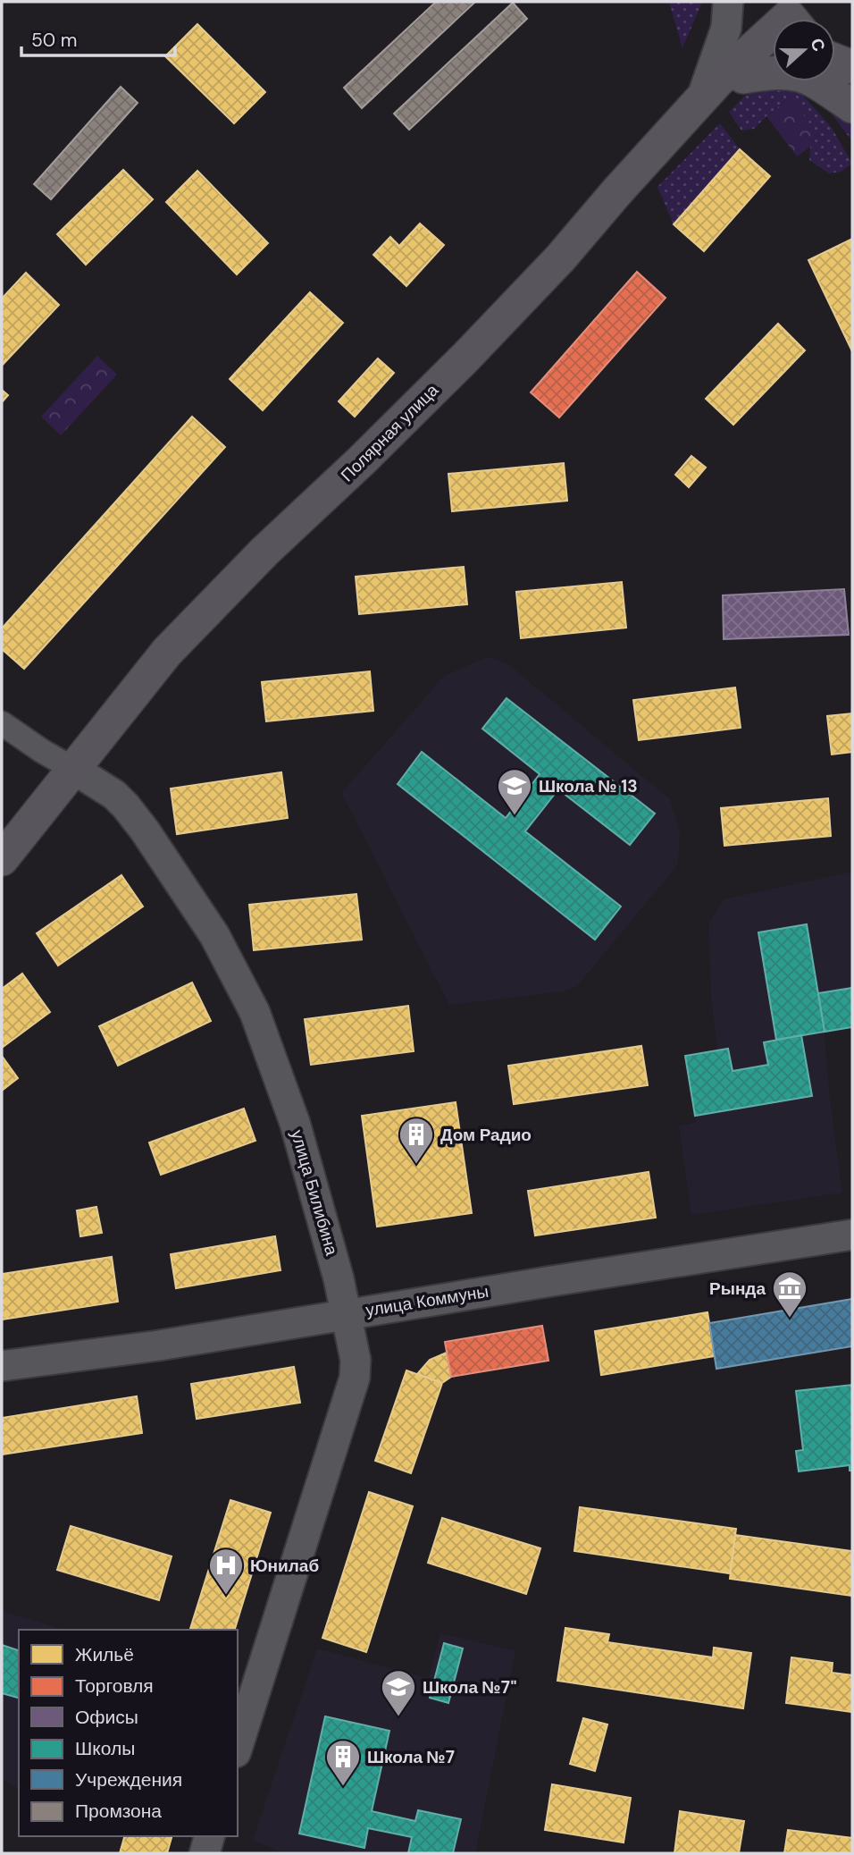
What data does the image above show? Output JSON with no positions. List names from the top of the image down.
{
  "streets": {
    "main road": ["Полярная улица"],
    "street": ["улица Билибина", "улица Коммуны"]
  },
  "crossings": [
    ["Полярная улица", "улица Билибина"],
    ["улица Билибина", "улица Коммуны"]
  ],
  "places": {
    "school or university": ["Школа № 13", "Школа №7\""],
    "building": ["Дом Радио", "Школа №7"],
    "museum": ["Рында"],
    "hospital": ["Юнилаб"]
  },
  "legend": [
    "Жильё",
    "Торговля",
    "Офисы",
    "Школы",
    "Учреждения",
    "Промзона"
  ],
  "scale_bar": "50 m",
  "north": "right"
}
